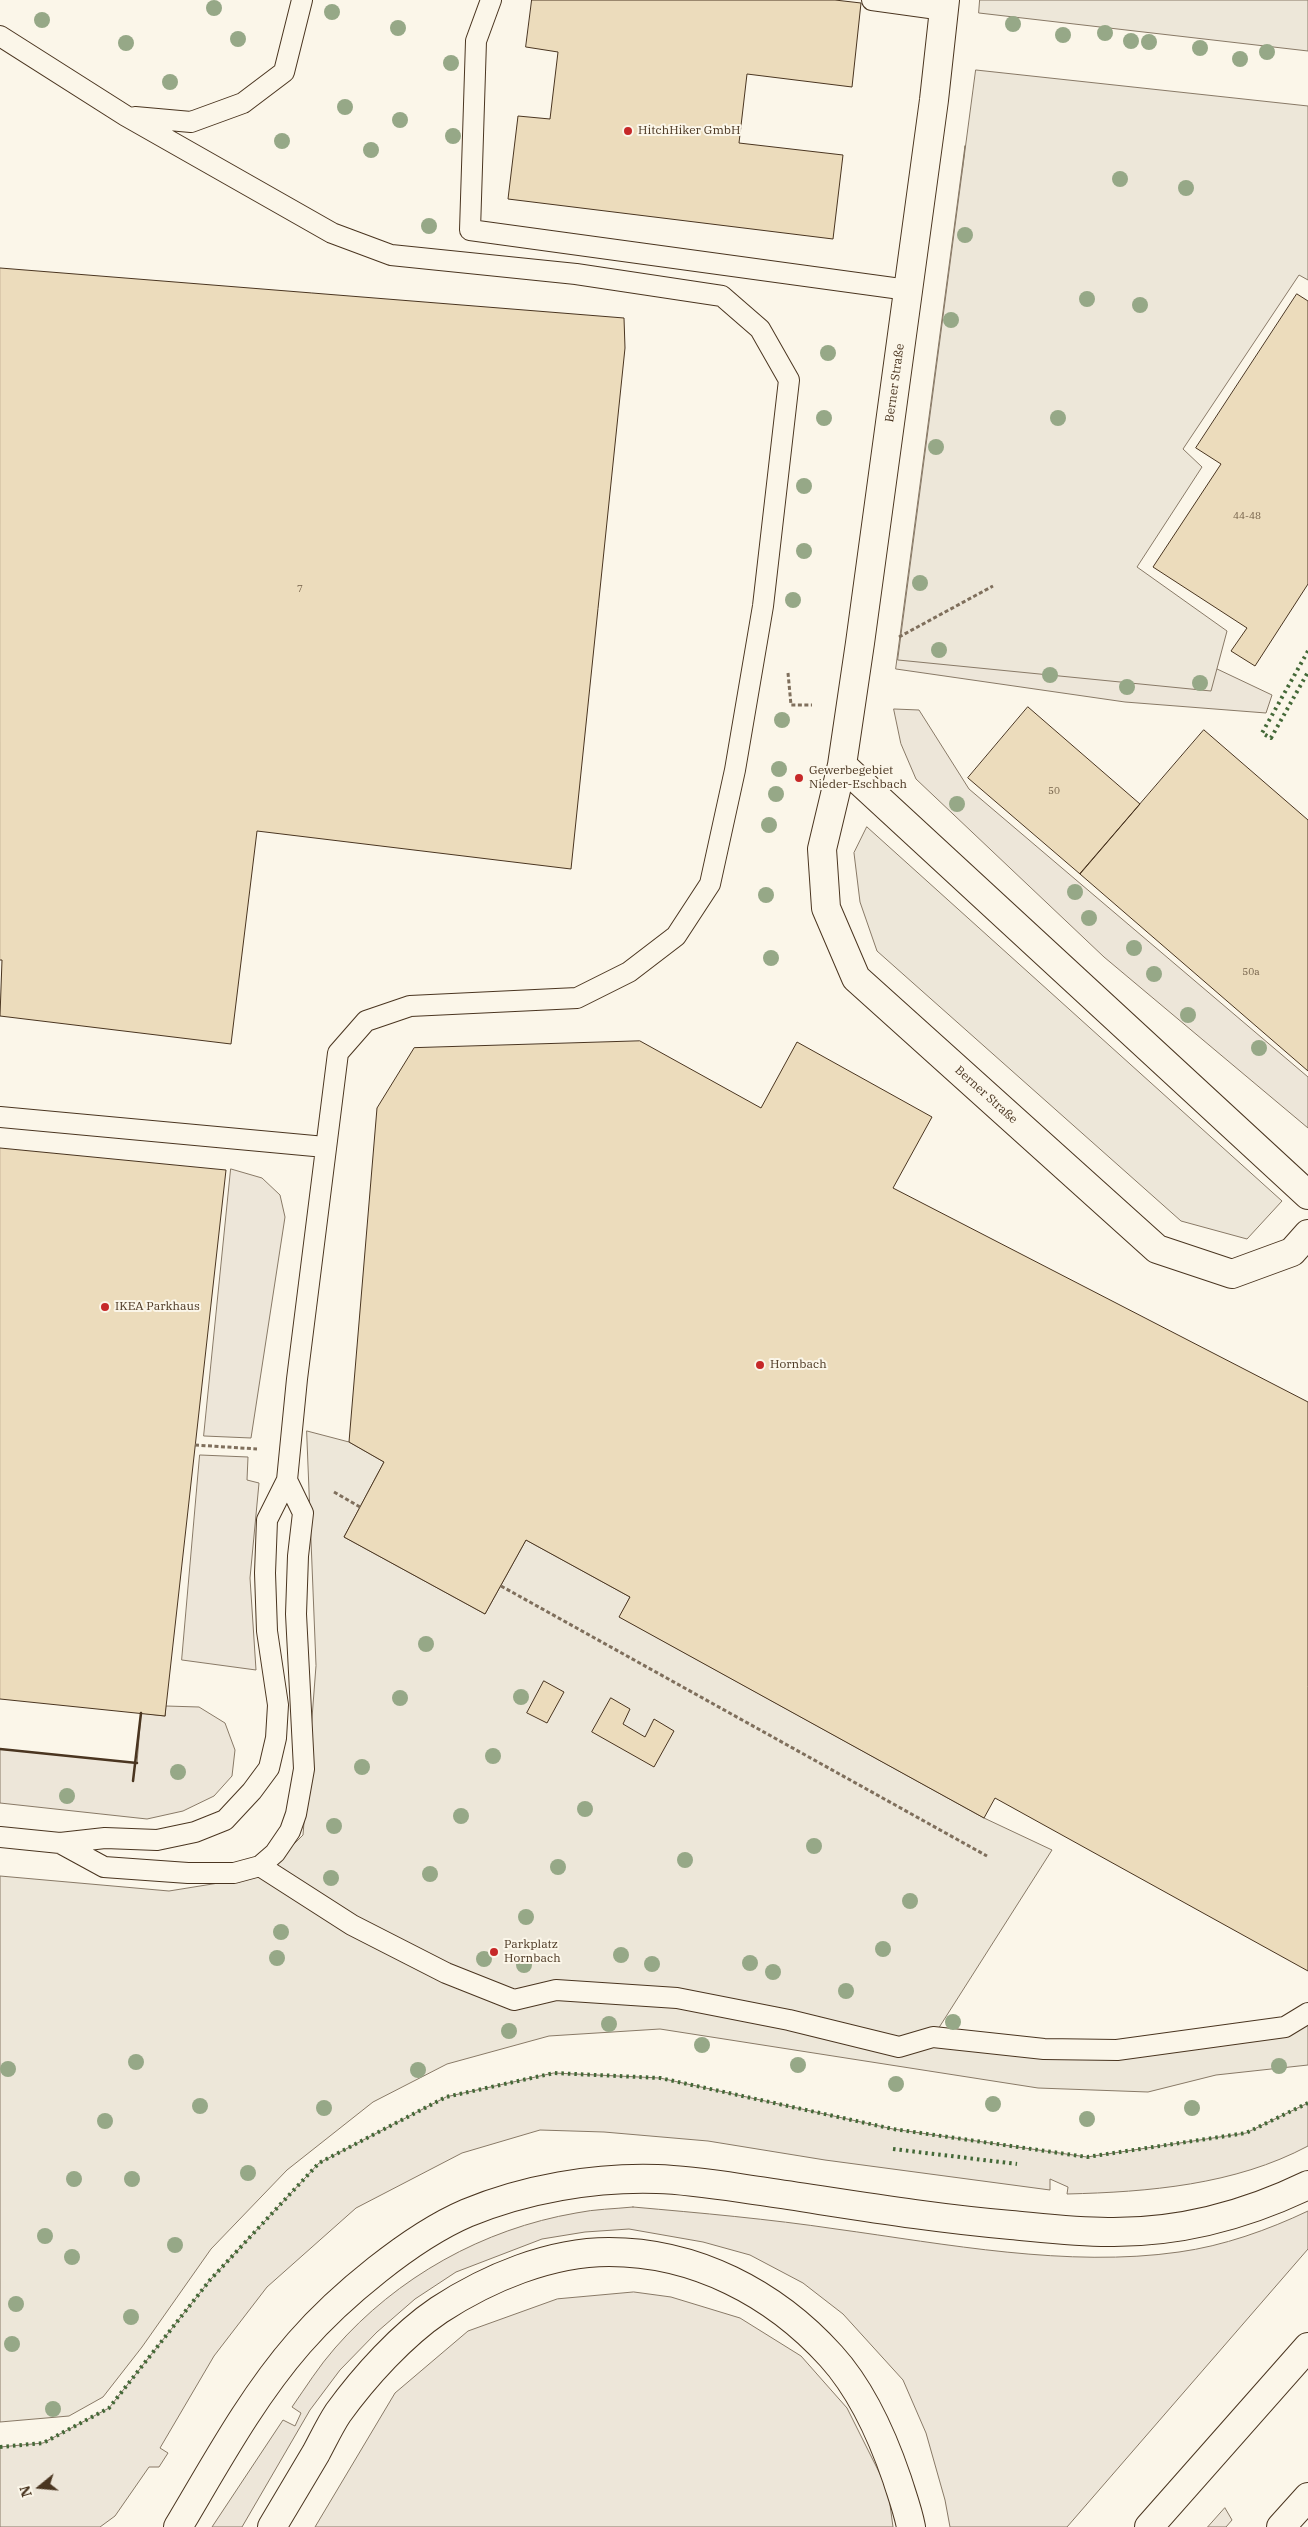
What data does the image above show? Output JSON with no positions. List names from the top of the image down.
{
  "streets": {
    "main road": ["Berner Straße"]
  },
  "places": [
    "HitchHiker GmbH",
    "Gewerbegebiet Nieder-Eschbach",
    "IKEA Parkhaus",
    "Hornbach",
    "Parkplatz Hornbach"
  ],
  "house_numbers": [
    "44-48",
    "7",
    "50",
    "50a"
  ],
  "north": "left"
}
